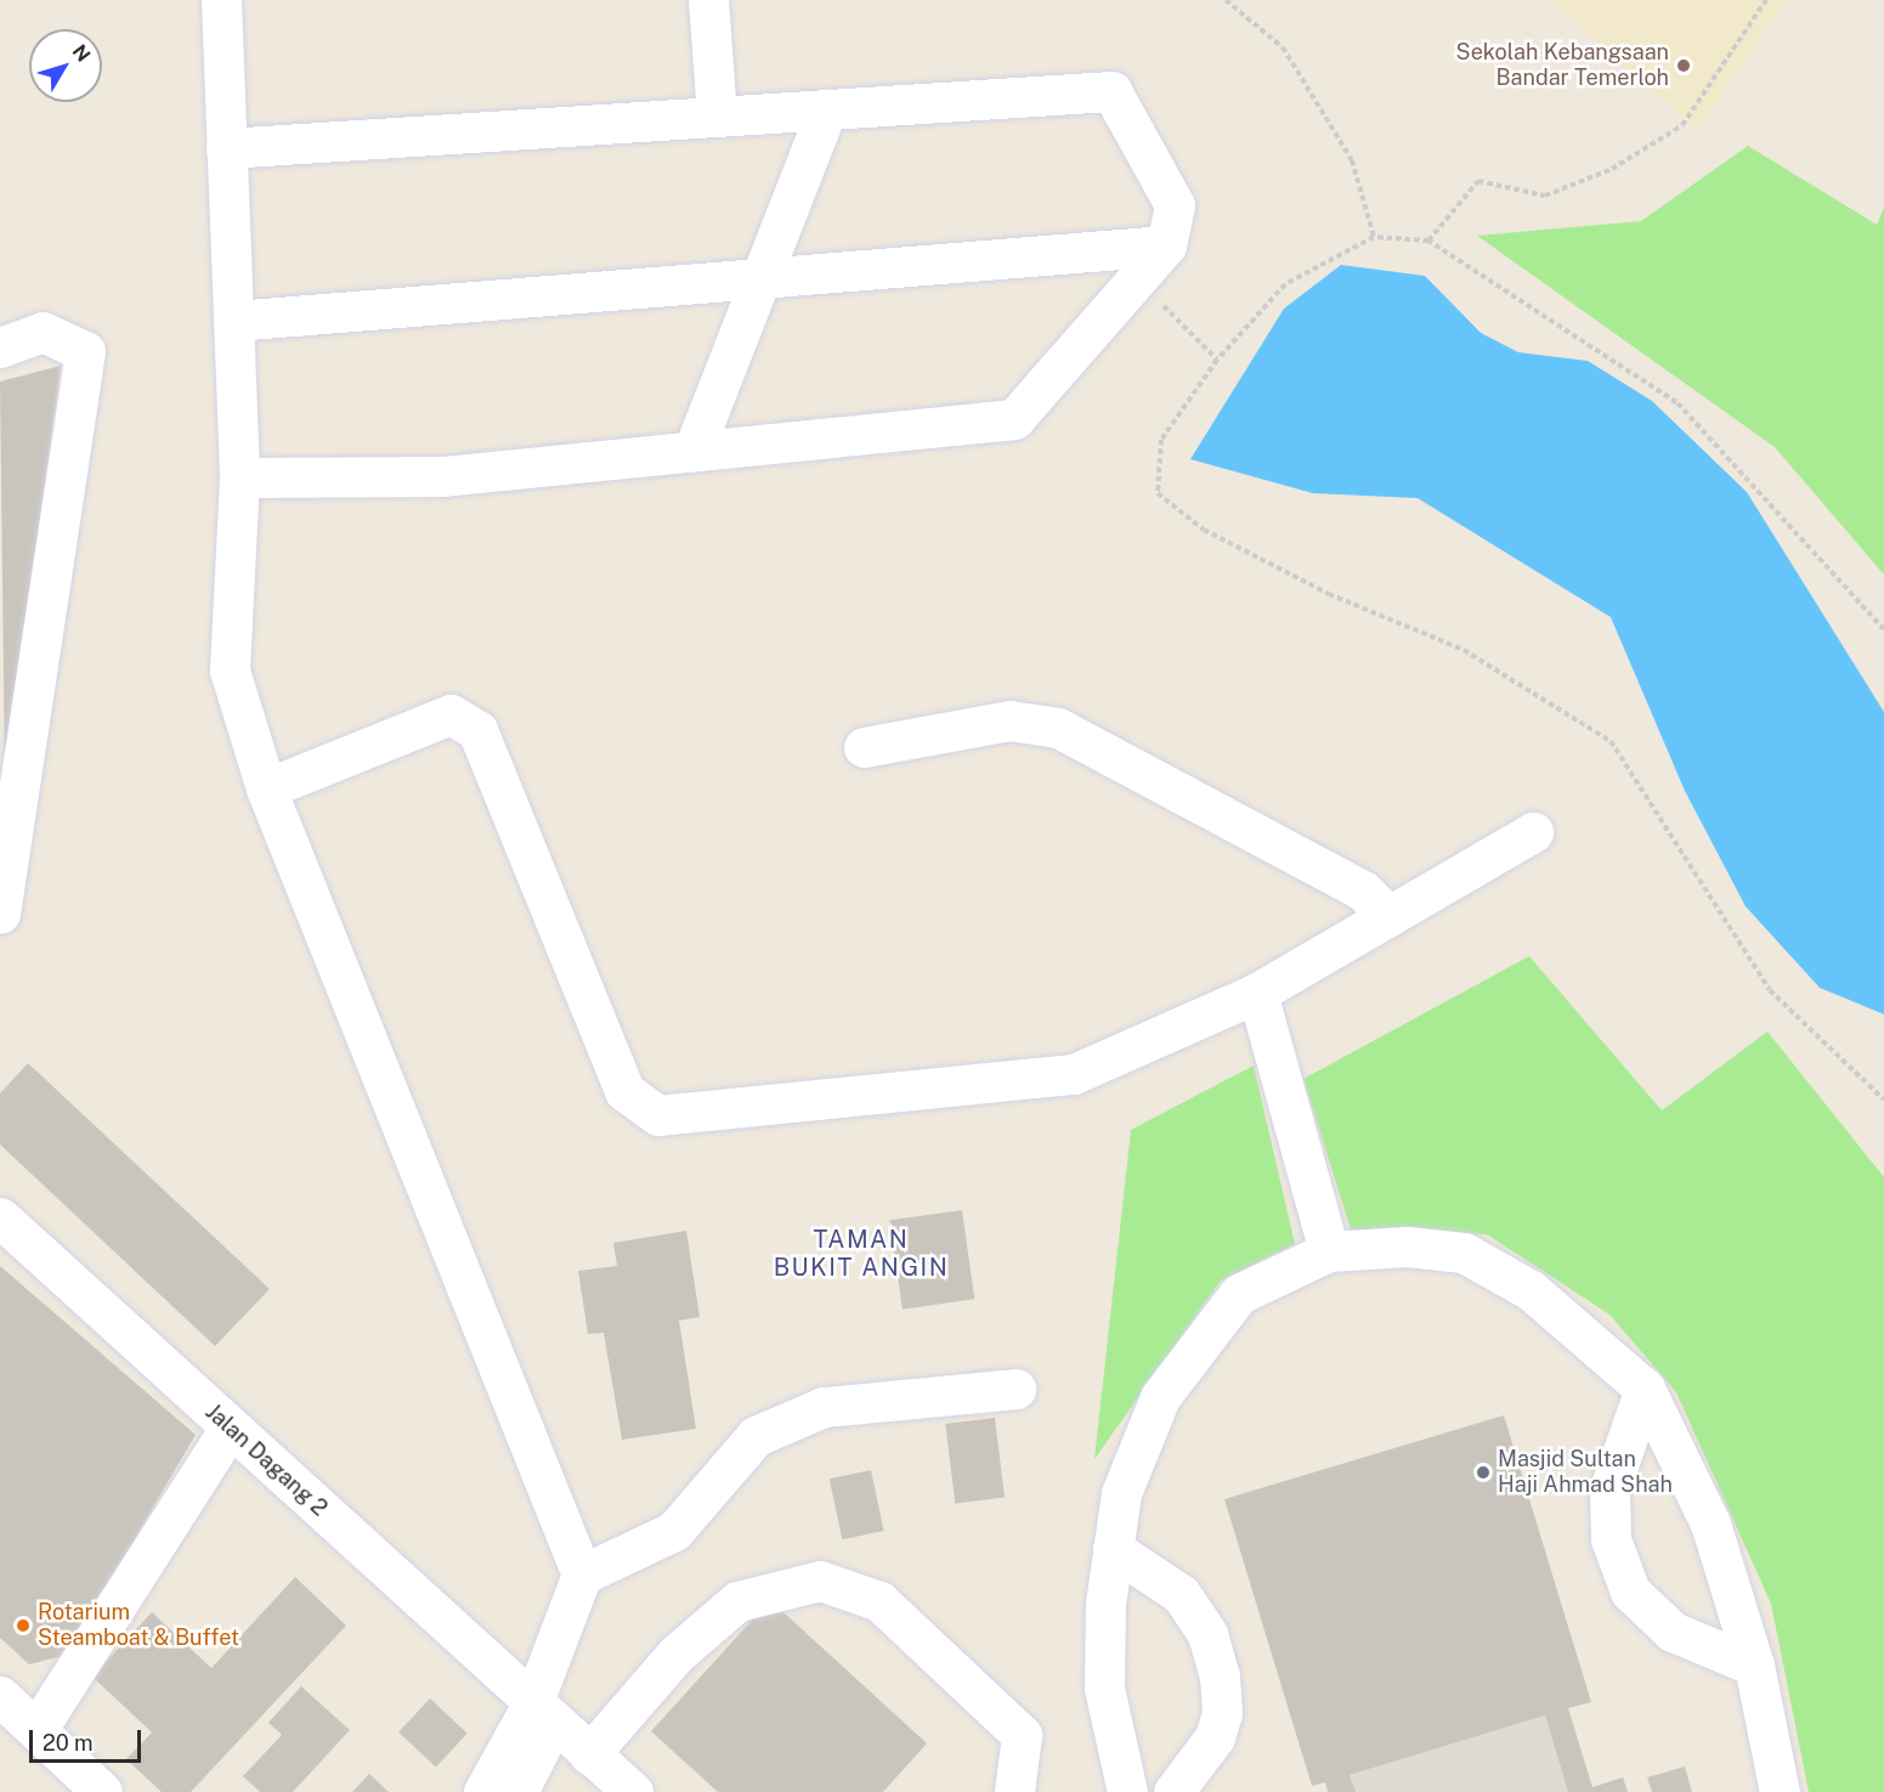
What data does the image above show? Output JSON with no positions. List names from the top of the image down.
{
  "streets": {
    "street": ["Jalan Dagang 2"]
  },
  "districts": ["TAMAN BUKIT ANGIN"],
  "places": ["Sekolah Kebangsaan Bandar Temerloh", "Masjid Sultan Haji Ahmad Shah", "Rotarium Steamboat & Buffet"],
  "scale_bar": "20 m",
  "north": "top right"
}
